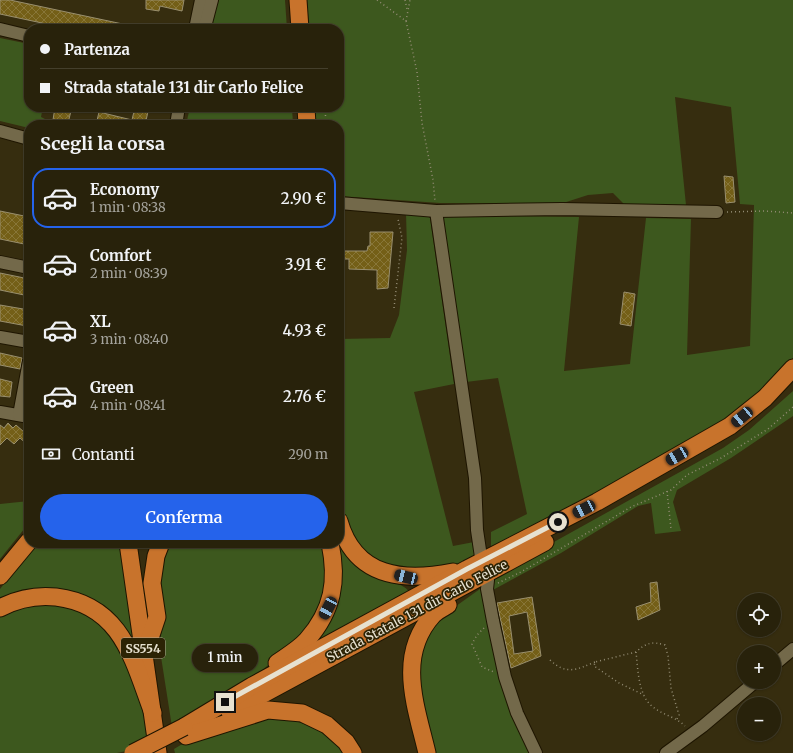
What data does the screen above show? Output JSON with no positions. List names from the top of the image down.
{
  "streets": {
    "highway": ["Strada Statale 131 dir Carlo Felice", "SS554"]
  },
  "page": {
    "banner": ["Partenza", "Strada statale 131 dir Carlo Felice"],
    "heading": "Scegli la corsa",
    "list": [
      {
        "name": "Economy",
        "note": "1 min · 08:38",
        "value": "2.90 €"
      },
      {
        "name": "Comfort",
        "note": "2 min · 08:39",
        "value": "3.91 €"
      },
      {
        "name": "XL",
        "note": "3 min · 08:40",
        "value": "4.93 €"
      },
      {
        "name": "Green",
        "note": "4 min · 08:41",
        "value": "2.76 €"
      }
    ],
    "pay": ["Contanti", "290 m"],
    "buttons": "Conferma",
    "map_buttons": ["+", "−"],
    "bubble": "1 min"
  }
}
